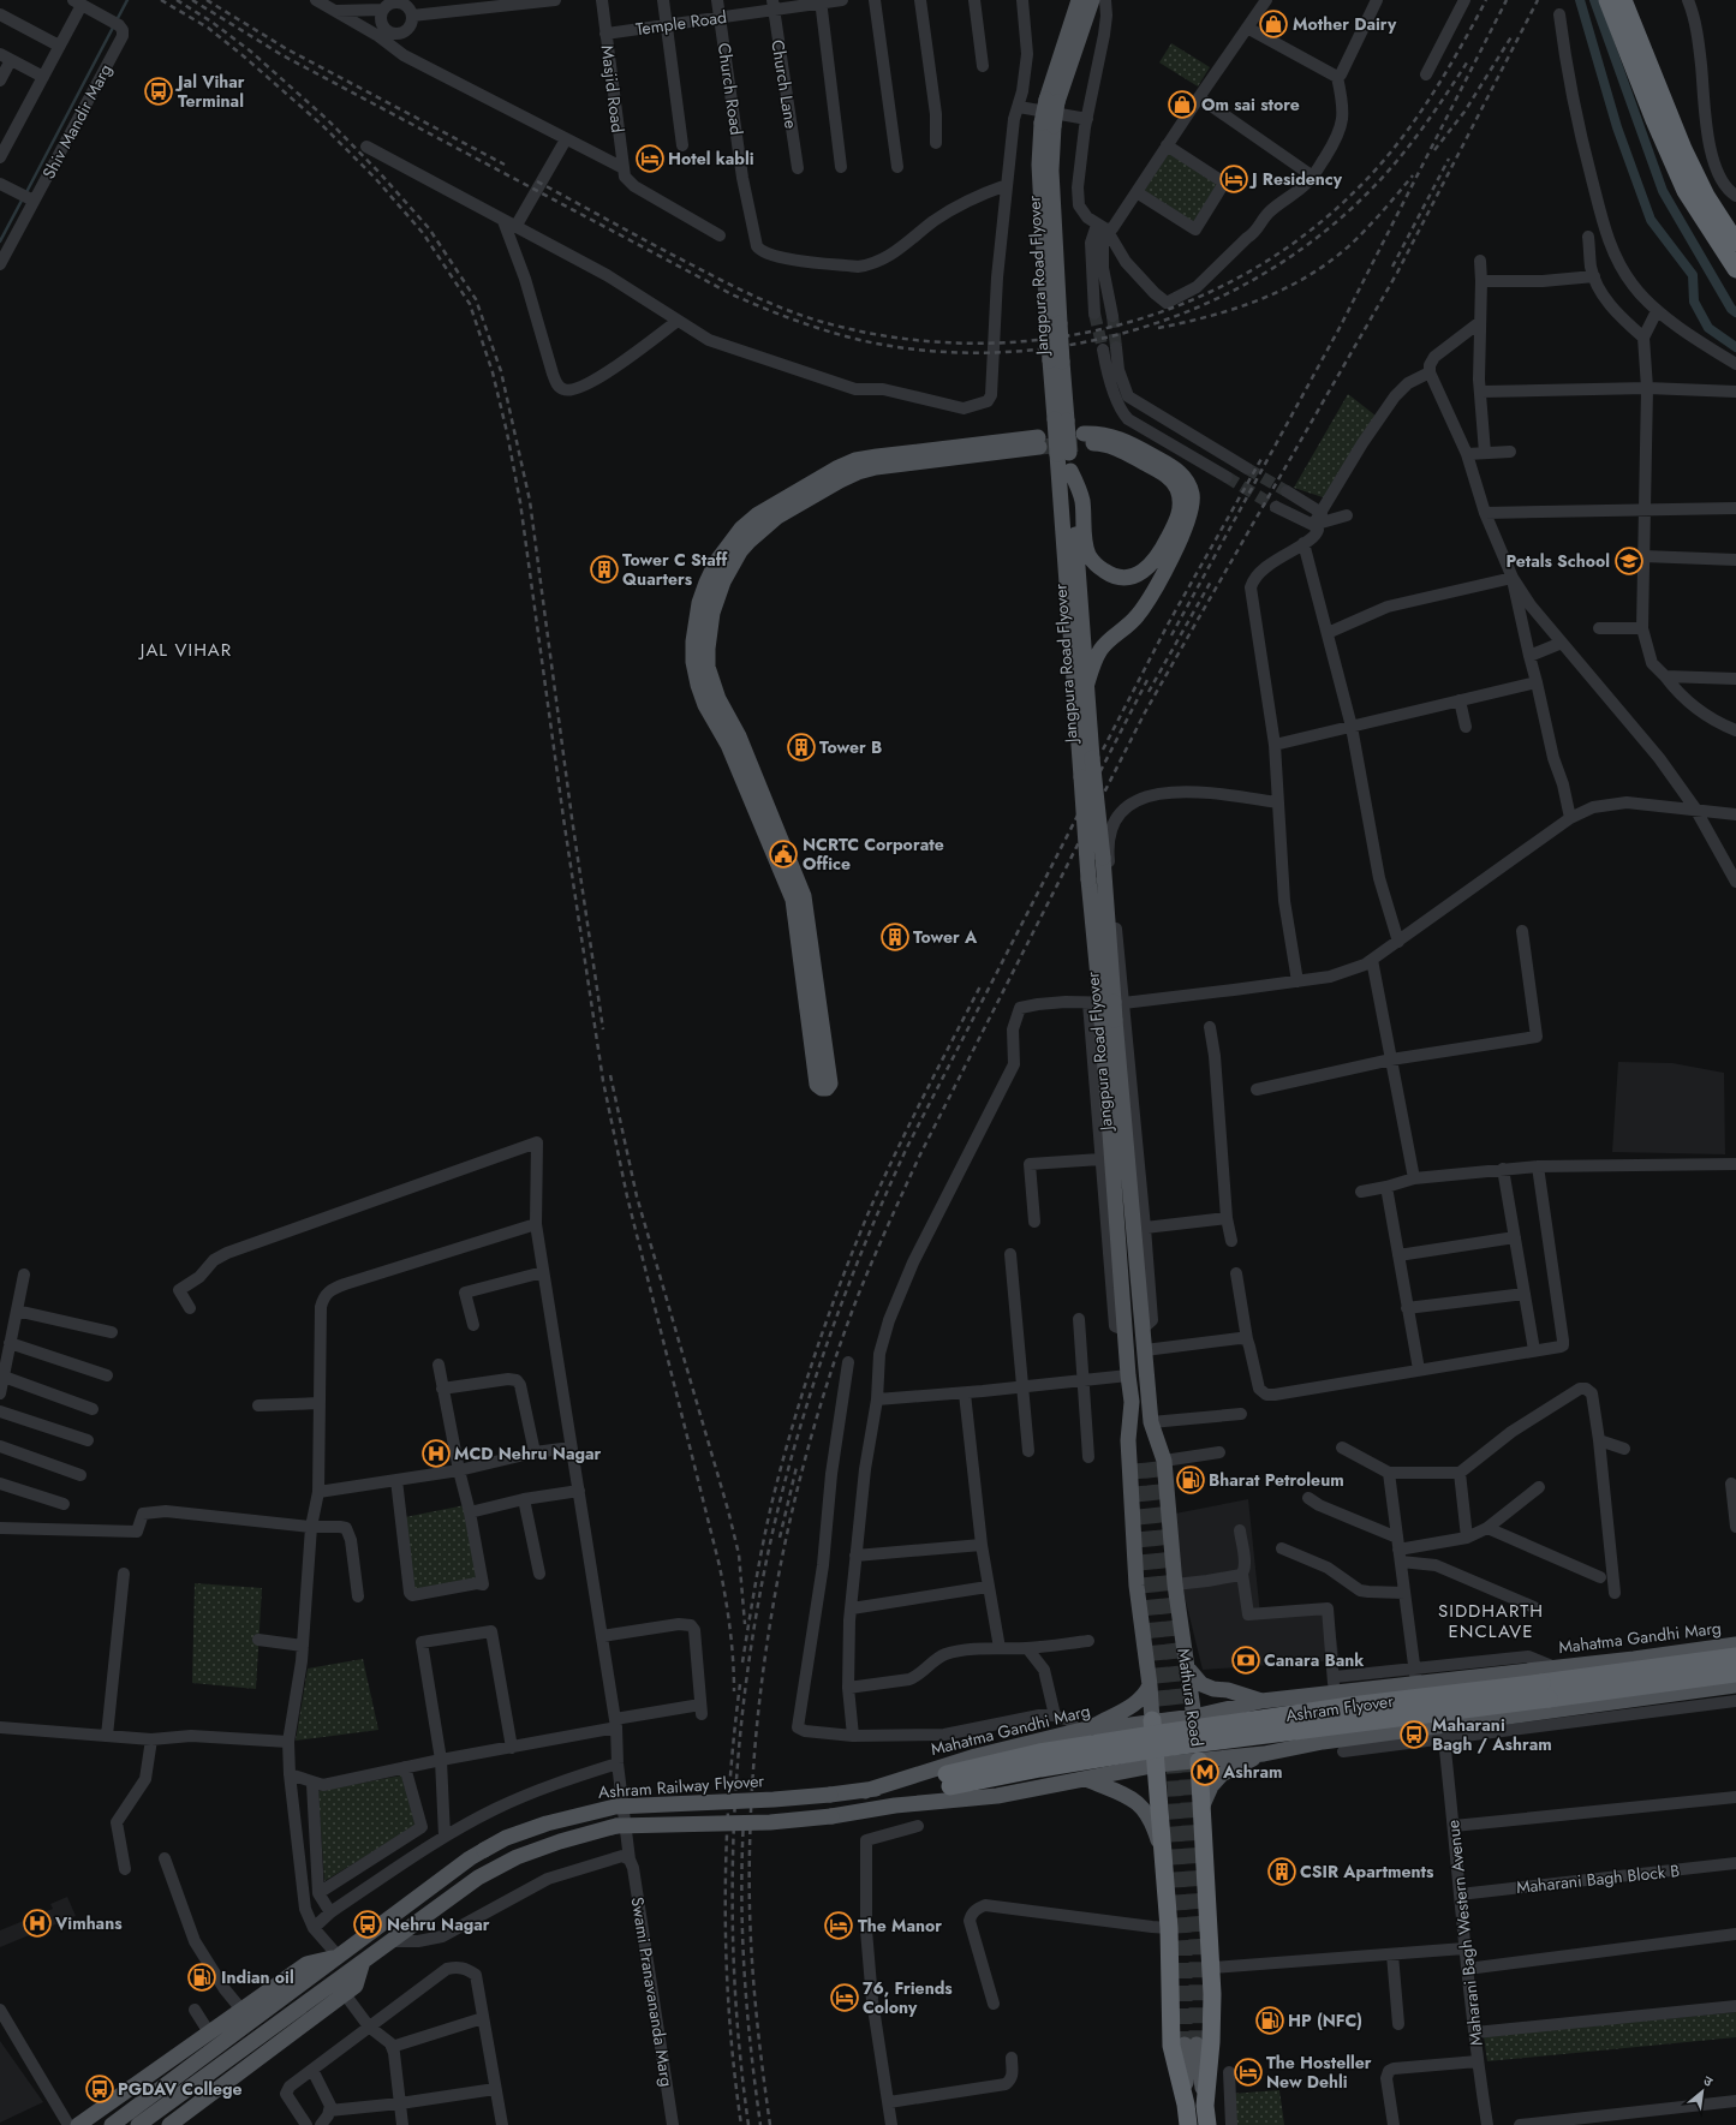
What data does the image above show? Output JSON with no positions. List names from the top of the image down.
{
  "streets": {
    "highway": ["Mathura Road", "Ashram Flyover"],
    "main road": ["Jangpura Road Flyover", "Mahatma Gandhi Marg", "Ashram Railway Flyover"],
    "street": [
      "Temple Road",
      "Church Lane",
      "Masjid Road",
      "Church Road",
      "Shiv Mandir Marg",
      "Maharani Bagh Block B",
      "Maharani Bagh Western Avenue",
      "Swami Pranavananda Marg"
    ]
  },
  "crossings": [
    ["Temple Road", "Church Lane"],
    ["Temple Road", "Masjid Road"],
    ["Temple Road", "Church Road"],
    ["Jangpura Road Flyover", "Mathura Road"],
    ["Mahatma Gandhi Marg", "Mathura Road"],
    ["Mahatma Gandhi Marg", "Ashram Flyover"],
    ["Mahatma Gandhi Marg", "Ashram Railway Flyover"],
    ["Maharani Bagh Block B", "Maharani Bagh Western Avenue"]
  ],
  "districts": ["JAL VIHAR", "SIDDHARTH ENCLAVE"],
  "places": {
    "shop": ["Mother Dairy", "Om sai store"],
    "bus stop": [
      "Jal Vihar Terminal",
      "Maharani Bagh / Ashram",
      "Nehru Nagar",
      "PGDAV College"
    ],
    "hotel": [
      "Hotel kabli",
      "J Residency",
      "The Manor",
      "76, Friends Colony",
      "The Hosteller New Dehli"
    ],
    "school or university": ["Petals School"],
    "building": [
      "Tower C Staff Quarters",
      "Tower B",
      "Tower A",
      "CSIR Apartments"
    ],
    "public building": ["NCRTC Corporate Office"],
    "hospital": ["MCD Nehru Nagar", "Vimhans"],
    "fuel station": ["Bharat Petroleum", "Indian oil", "HP (NFC)"],
    "bank": ["Canara Bank"],
    "metro station": ["Ashram"]
  },
  "north": "top right"
}
